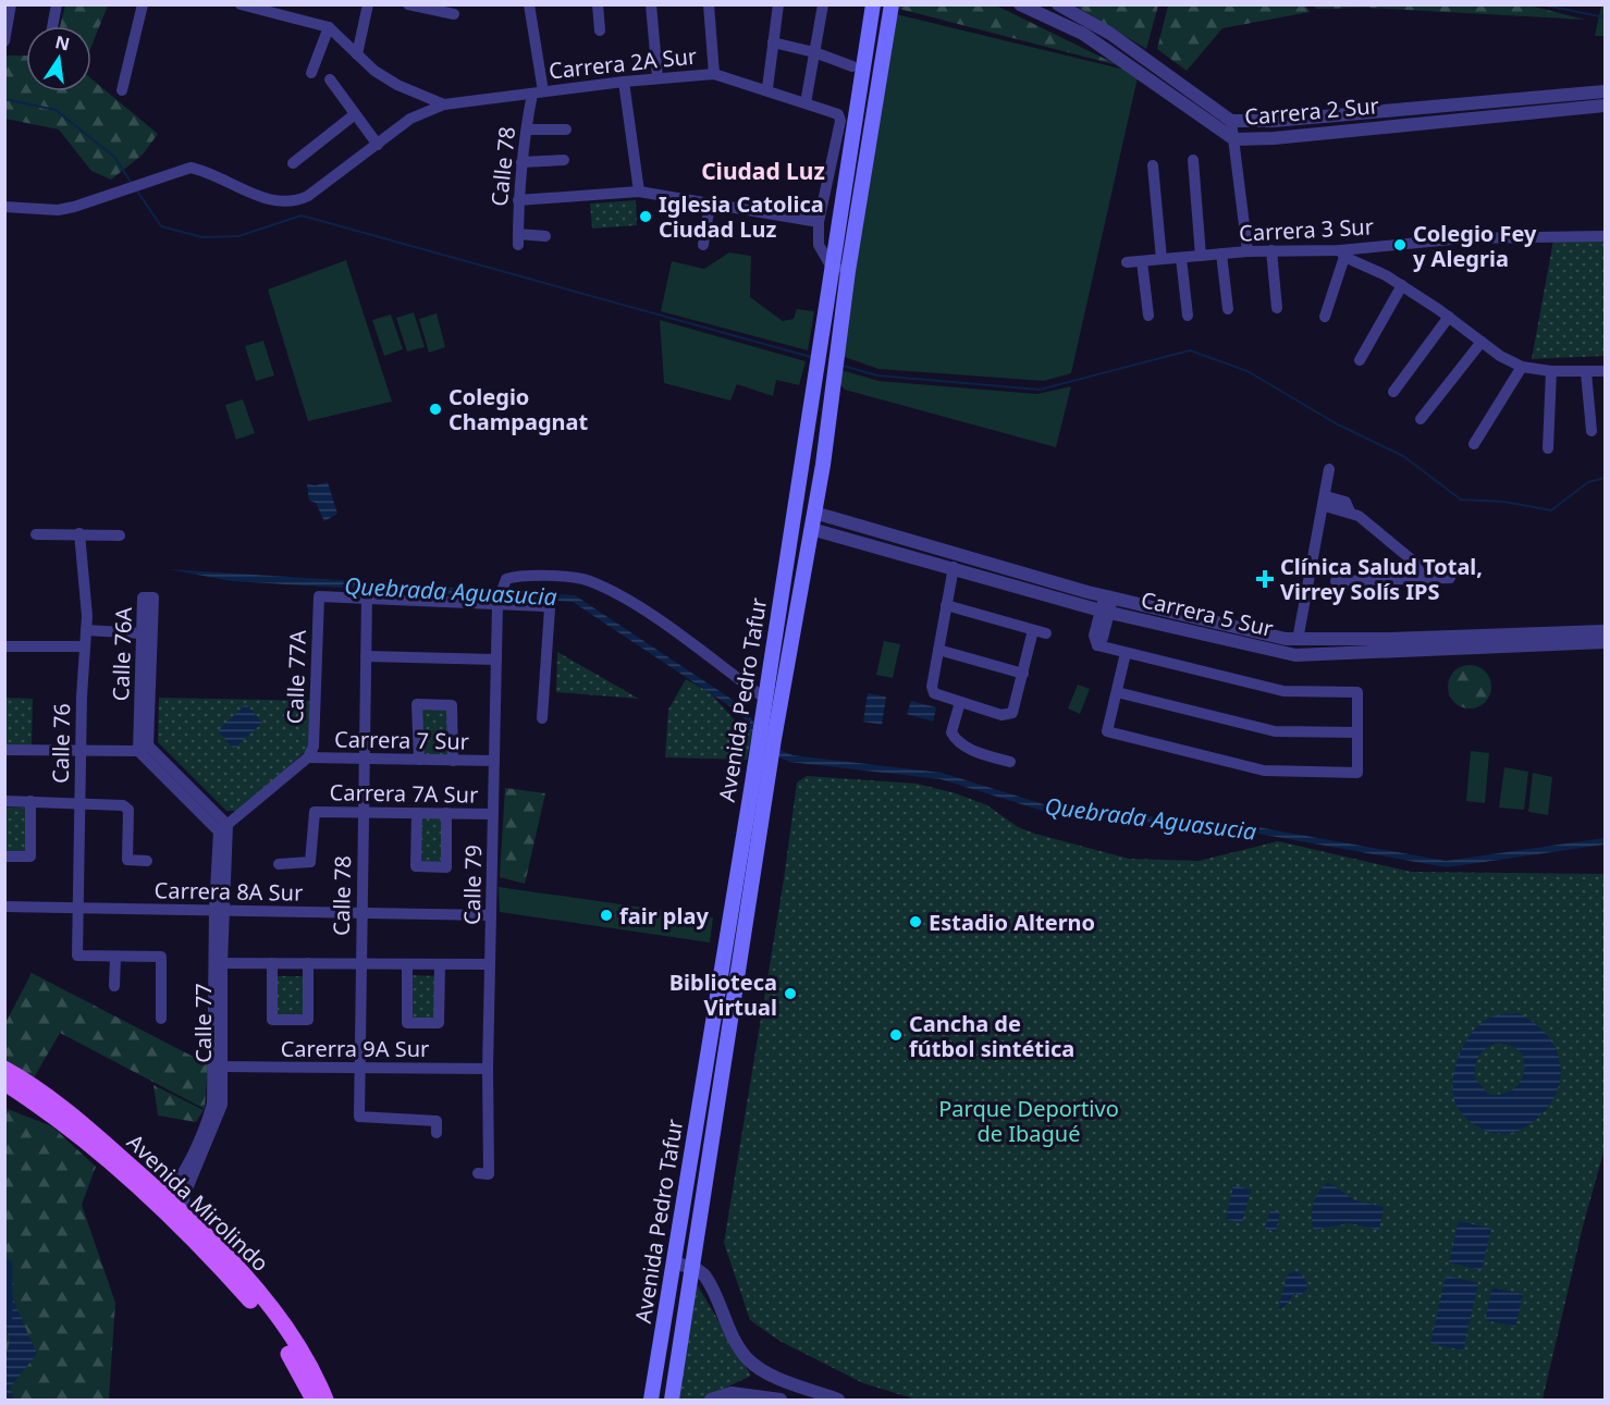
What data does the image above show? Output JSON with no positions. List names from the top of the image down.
{
  "streets": {
    "main road": ["Avenida Pedro Tafur", "Avenida Mirolindo"],
    "street": [
      "Carrera 2A Sur",
      "Carrera 2 Sur",
      "Calle 78",
      "Carrera 3 Sur",
      "Carrera 5 Sur",
      "Calle 76A",
      "Calle 77A",
      "Carrera 7 Sur",
      "Calle 76",
      "Carrera 7A Sur",
      "Calle 79",
      "Carrera 8A Sur",
      "Calle 77",
      "Carerra 9A Sur"
    ]
  },
  "crossings": [
    ["Carrera 2A Sur", "Calle 78"],
    ["Calle 78", "Calle 77A"],
    ["Calle 78", "Carrera 7 Sur"],
    ["Calle 78", "Carrera 7A Sur"],
    ["Calle 78", "Carrera 8A Sur"],
    ["Calle 78", "Carerra 9A Sur"],
    ["Carrera 5 Sur", "Avenida Pedro Tafur"],
    ["Calle 77A", "Carrera 7 Sur"],
    ["Carrera 7 Sur", "Calle 79"],
    ["Calle 76", "Carrera 8A Sur"],
    ["Carrera 7A Sur", "Calle 79"],
    ["Calle 79", "Carrera 8A Sur"],
    ["Calle 79", "Carerra 9A Sur"],
    ["Carrera 8A Sur", "Calle 77"],
    ["Calle 77", "Carerra 9A Sur"],
    ["Calle 77", "Avenida Mirolindo"]
  ],
  "districts": ["Ciudad Luz"],
  "water": ["Quebrada Aguasucia"],
  "parks": ["Parque Deportivo de Ibagué"],
  "places": {
    "other": [
      "Iglesia Catolica Ciudad Luz",
      "Colegio Fey y Alegria",
      "Colegio Champagnat",
      "fair play",
      "Estadio Alterno",
      "Biblioteca Virtual",
      "Cancha de fútbol sintética"
    ],
    "health": ["Clínica Salud Total, Virrey Solís IPS"]
  },
  "north": "top"
}
